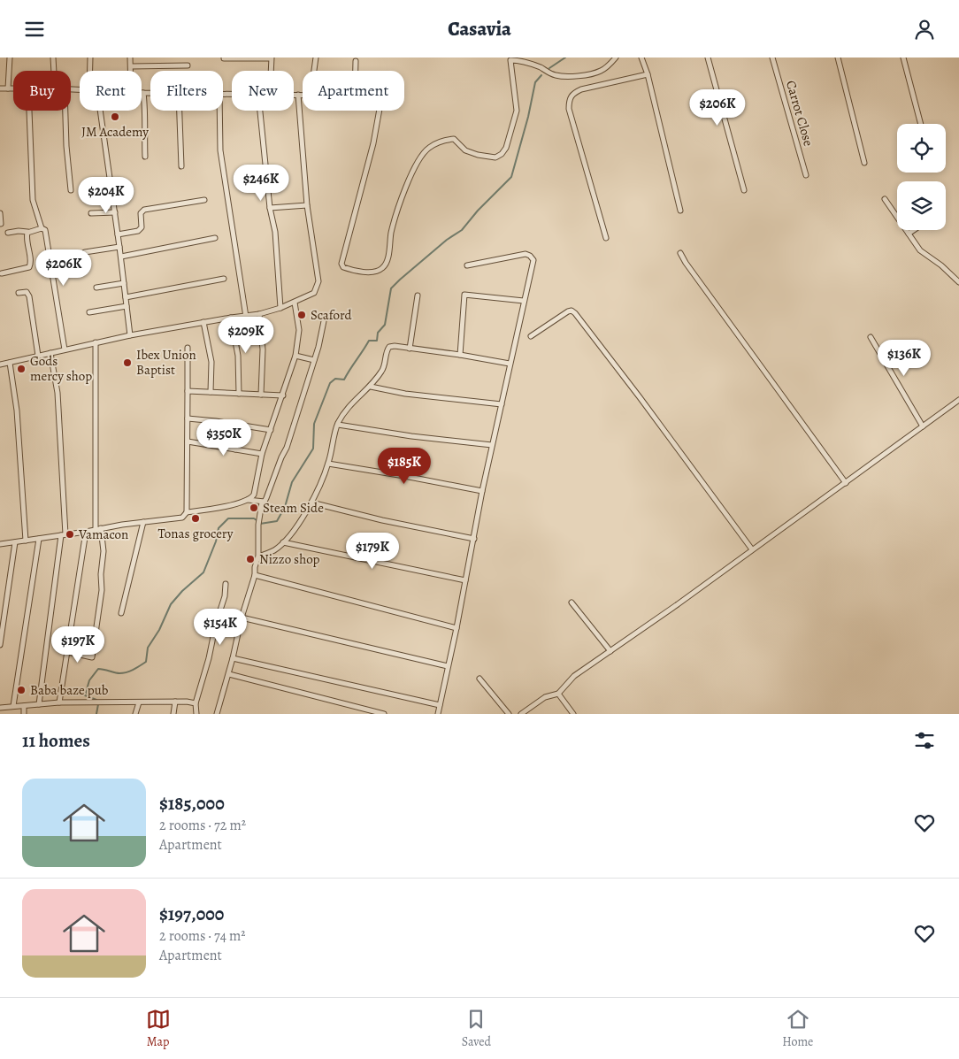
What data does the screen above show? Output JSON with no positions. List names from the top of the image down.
{
  "streets": {
    "street": ["Carrot Close"]
  },
  "places": [
    "JM Academy",
    "Scaford",
    "Ibex Union Baptist",
    "Gods mercy shop",
    "Steam Side",
    "Tonas grocery",
    "Vamacon",
    "Nizzo shop",
    "Baba baze pub"
  ],
  "page": {
    "header": "Casavia",
    "chip": [
      "Buy",
      "Rent",
      "Filters",
      "New",
      "Apartment"
    ],
    "price": [
      "$206K",
      "$246K",
      "$204K",
      "$206K",
      "$209K",
      "$136K",
      "$350K",
      "$185K",
      "$179K",
      "$154K",
      "$197K"
    ],
    "heading": "11 homes",
    "list": [
      {
        "name": "$185,000",
        "note": "2 rooms · 72 m² · Apartment"
      },
      {
        "name": "$197,000",
        "note": "2 rooms · 74 m² · Apartment"
      }
    ],
    "tabs": ["Map", "Saved", "Home"]
  }
}
